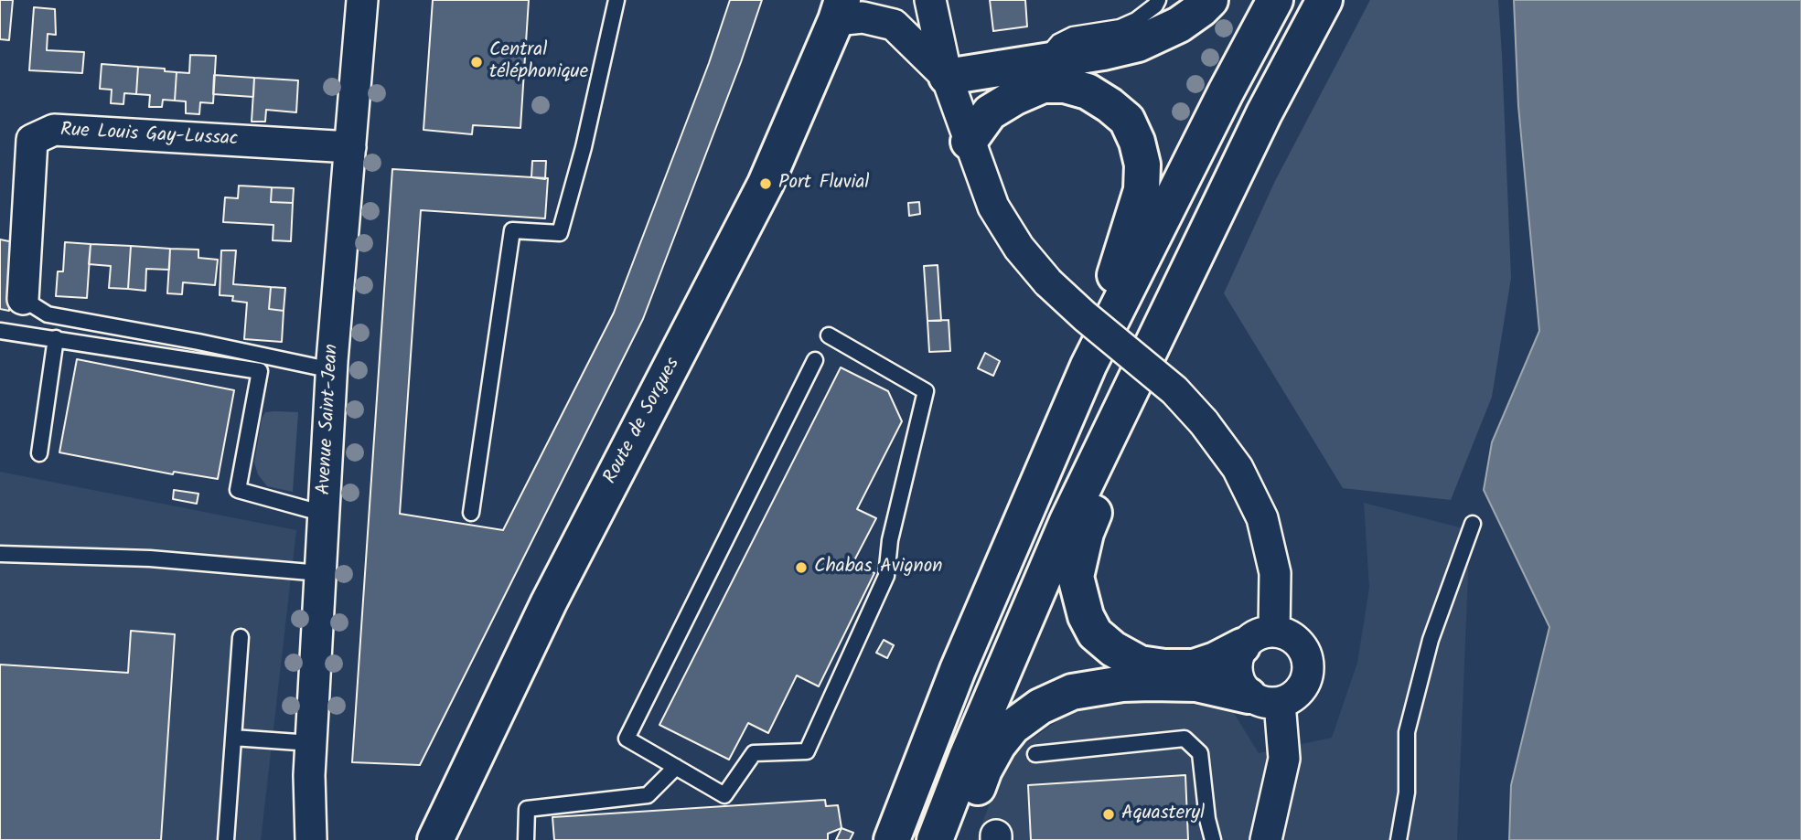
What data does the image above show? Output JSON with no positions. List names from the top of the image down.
{
  "streets": {
    "main road": ["Route de Sorgues"],
    "street": ["Rue Louis Gay-Lussac", "Avenue Saint-Jean"]
  },
  "crossings": [
    ["Rue Louis Gay-Lussac", "Avenue Saint-Jean"]
  ],
  "places": [
    "Central téléphonique",
    "Port Fluvial",
    "Chabas Avignon",
    "Aquasteryl"
  ]
}
